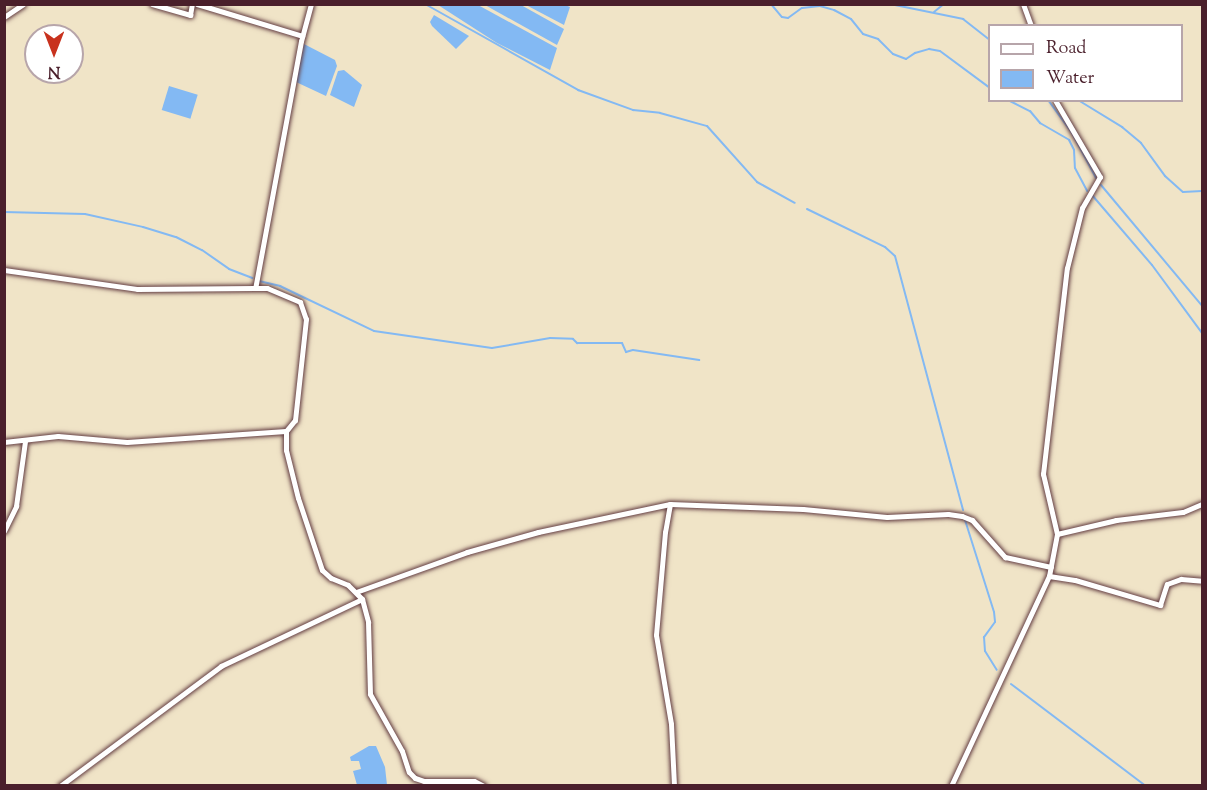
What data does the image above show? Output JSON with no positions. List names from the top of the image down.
{
  "legend": ["Road", "Water"],
  "north": "bottom"
}
